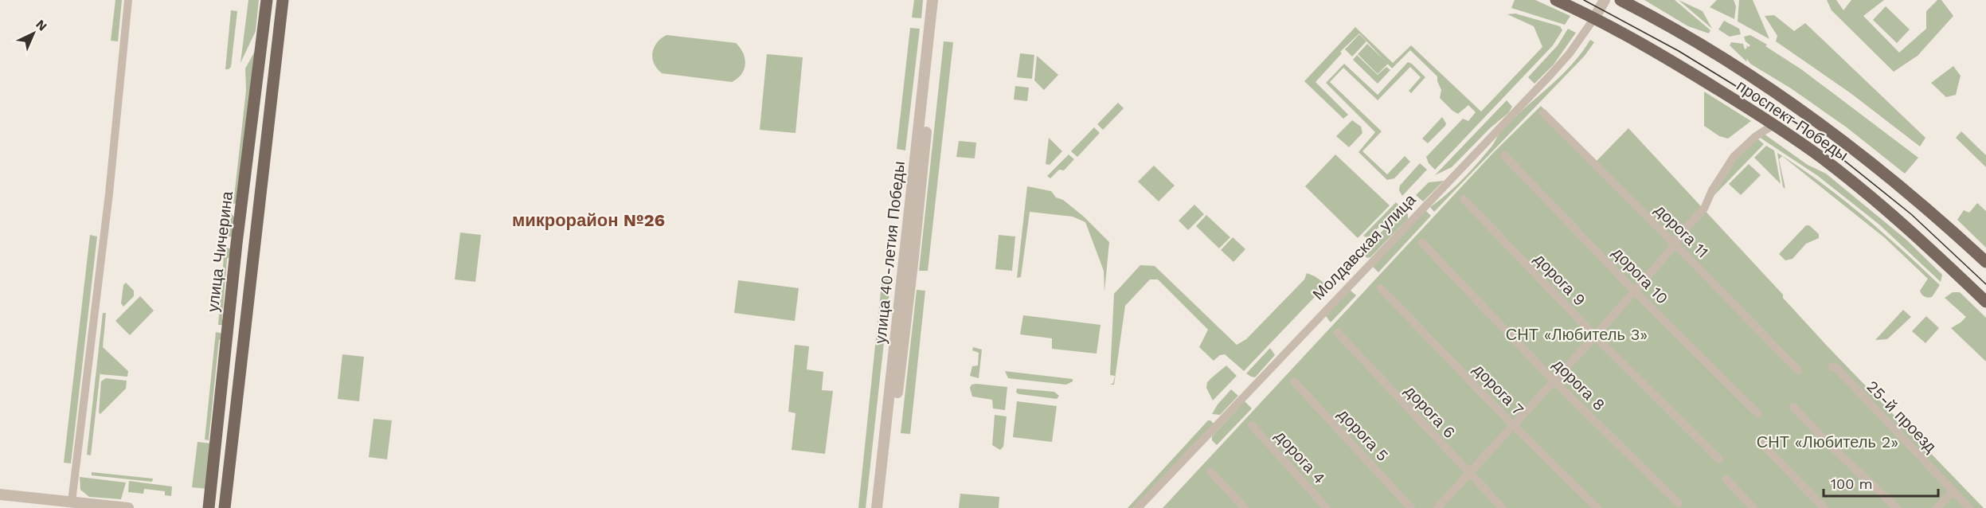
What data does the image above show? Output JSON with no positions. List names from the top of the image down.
{
  "streets": {
    "main road": ["проспект Победы", "улица Чичерина"],
    "street": [
      "дорога 11",
      "Молдавская улица",
      "улица 40-летия Победы",
      "дорога 10",
      "дорога 9",
      "дорога 8",
      "дорога 7",
      "дорога 6",
      "25-й проезд",
      "дорога 5",
      "дорога 4"
    ]
  },
  "crossings": [
    ["проспект Победы", "Молдавская улица"]
  ],
  "districts": ["микрорайон №26"],
  "parks": ["СНТ «Любитель 3»", "СНТ «Любитель 2»"],
  "scale_bar": "100 m",
  "north": "top right"
}
